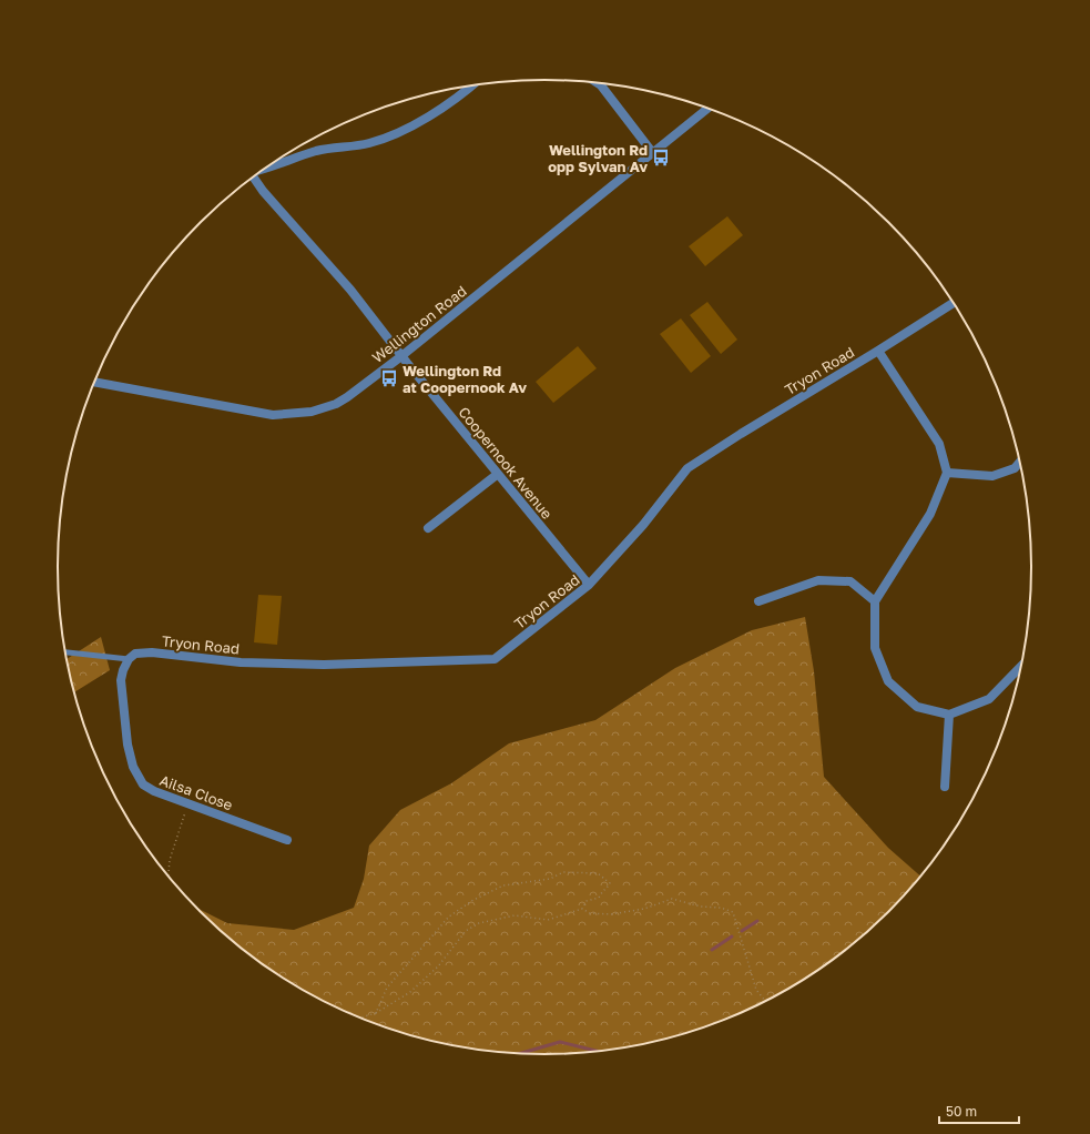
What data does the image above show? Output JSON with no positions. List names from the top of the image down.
{
  "streets": {
    "street": [
      "Wellington Road",
      "Tryon Road",
      "Coopernook Avenue",
      "Ailsa Close"
    ]
  },
  "crossings": [
    ["Wellington Road", "Coopernook Avenue"],
    ["Tryon Road", "Coopernook Avenue"],
    ["Tryon Road", "Ailsa Close"]
  ],
  "places": {
    "bus stop": ["Wellington Rd opp Sylvan Av", "Wellington Rd at Coopernook Av"]
  },
  "scale_bar": "50 m"
}
